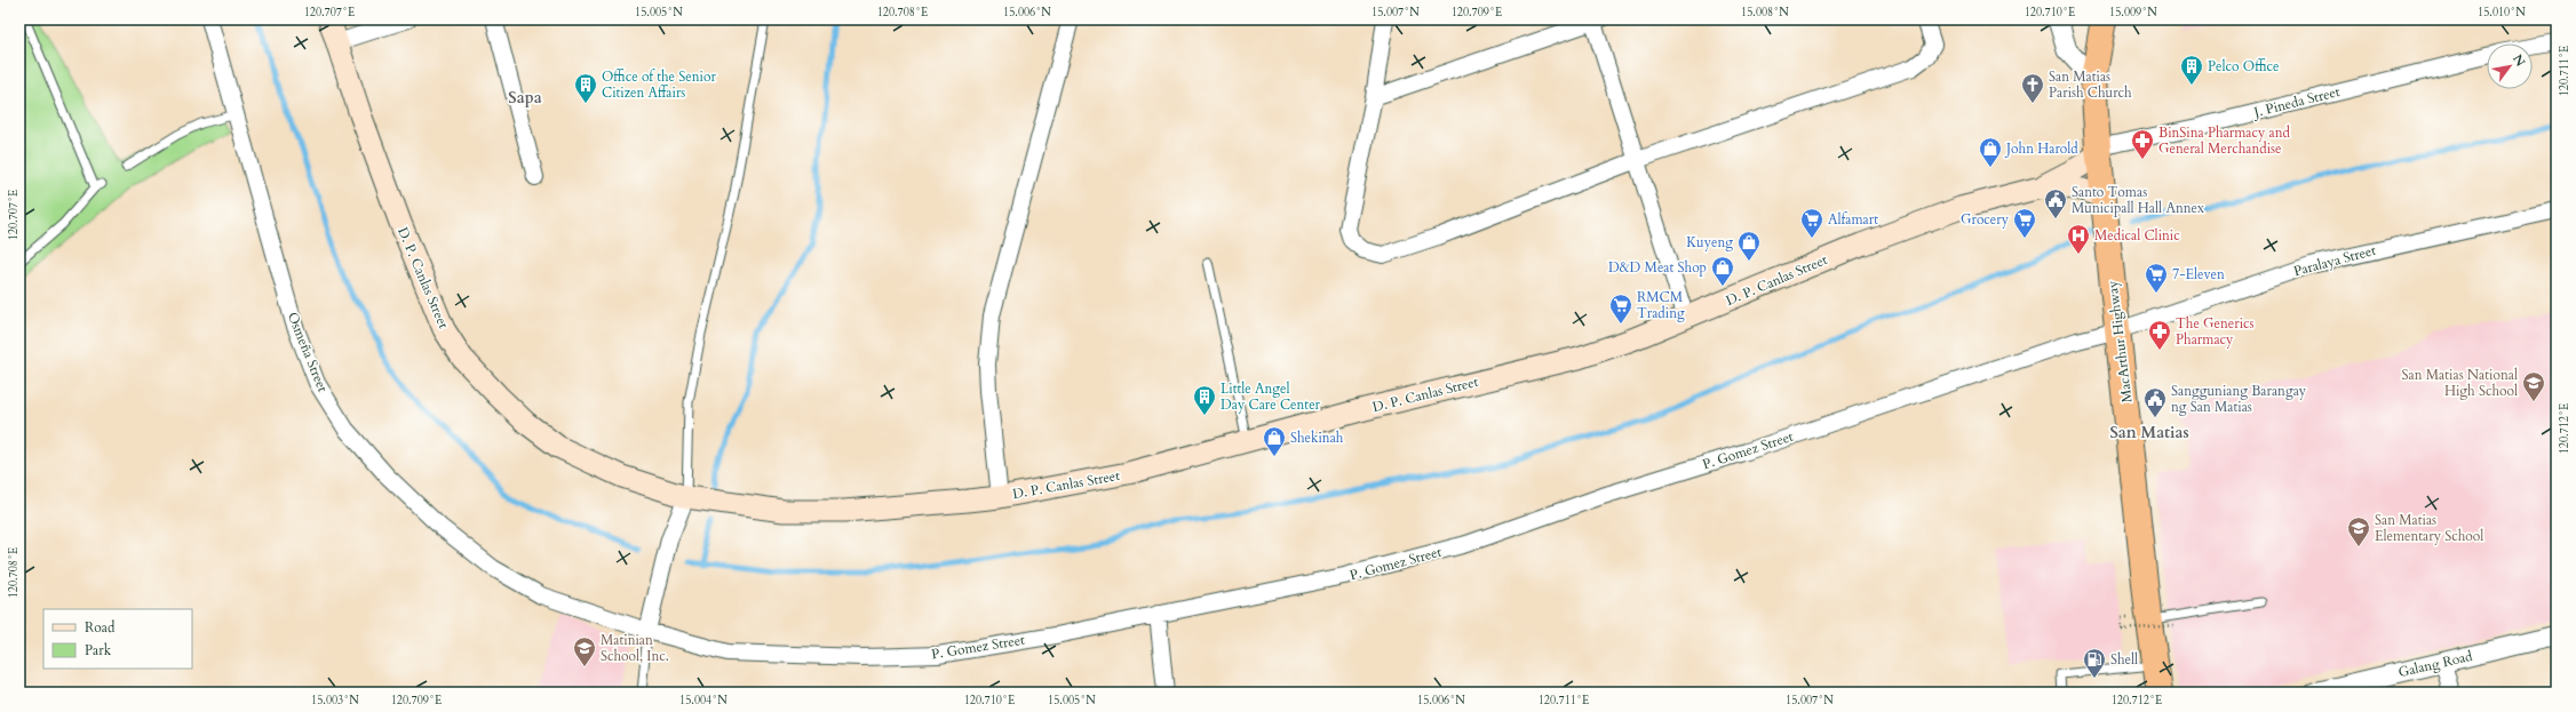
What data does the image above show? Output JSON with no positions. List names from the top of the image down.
{
  "streets": {
    "highway": ["MacArthur Highway"],
    "main road": ["D. P. Canlas Street"],
    "street": [
      "J. Pineda Street",
      "Paralaya Street",
      "Osmeña Street",
      "P. Gomez Street",
      "Galang Road"
    ]
  },
  "crossings": [
    ["J. Pineda Street", "D. P. Canlas Street"],
    ["J. Pineda Street", "MacArthur Highway"],
    ["Paralaya Street", "MacArthur Highway"],
    ["Paralaya Street", "P. Gomez Street"],
    ["D. P. Canlas Street", "MacArthur Highway"],
    ["MacArthur Highway", "P. Gomez Street"],
    ["Osmeña Street", "P. Gomez Street"]
  ],
  "districts": ["Sapa", "San Matias"],
  "places": {
    "building": ["Pelco Office", "Office of the Senior Citizen Affairs", "Little Angel Day Care Center"],
    "church": ["San Matias Parish Church"],
    "pharmacy": ["BinSina Pharmacy and General Merchandise", "The Generics Pharmacy"],
    "shop": [
      "John Harold",
      "Kuyeng",
      "D&D Meat Shop",
      "Shekinah"
    ],
    "public building": ["Santo Tomas Municipall Hall Annex", "Sangguniang Barangay ng San Matias"],
    "supermarket": [
      "Alfamart",
      "Grocery",
      "7-Eleven",
      "RMCM Trading"
    ],
    "hospital": ["Medical Clinic"],
    "school or university": ["San Matias National High School", "San Matias Elementary School", "Matinian School, Inc."],
    "fuel station": ["Shell"]
  },
  "legend": ["Road", "Park"],
  "north": "top right",
  "coordinates": [
    "120.707°E",
    "15.005°N",
    "120.708°E",
    "15.006°N",
    "15.007°N",
    "120.709°E",
    "15.008°N",
    "120.710°E",
    "15.009°N",
    "15.010°N",
    "120.711°E",
    "120.712°E",
    "15.003°N",
    "15.004°N"
  ]
}
